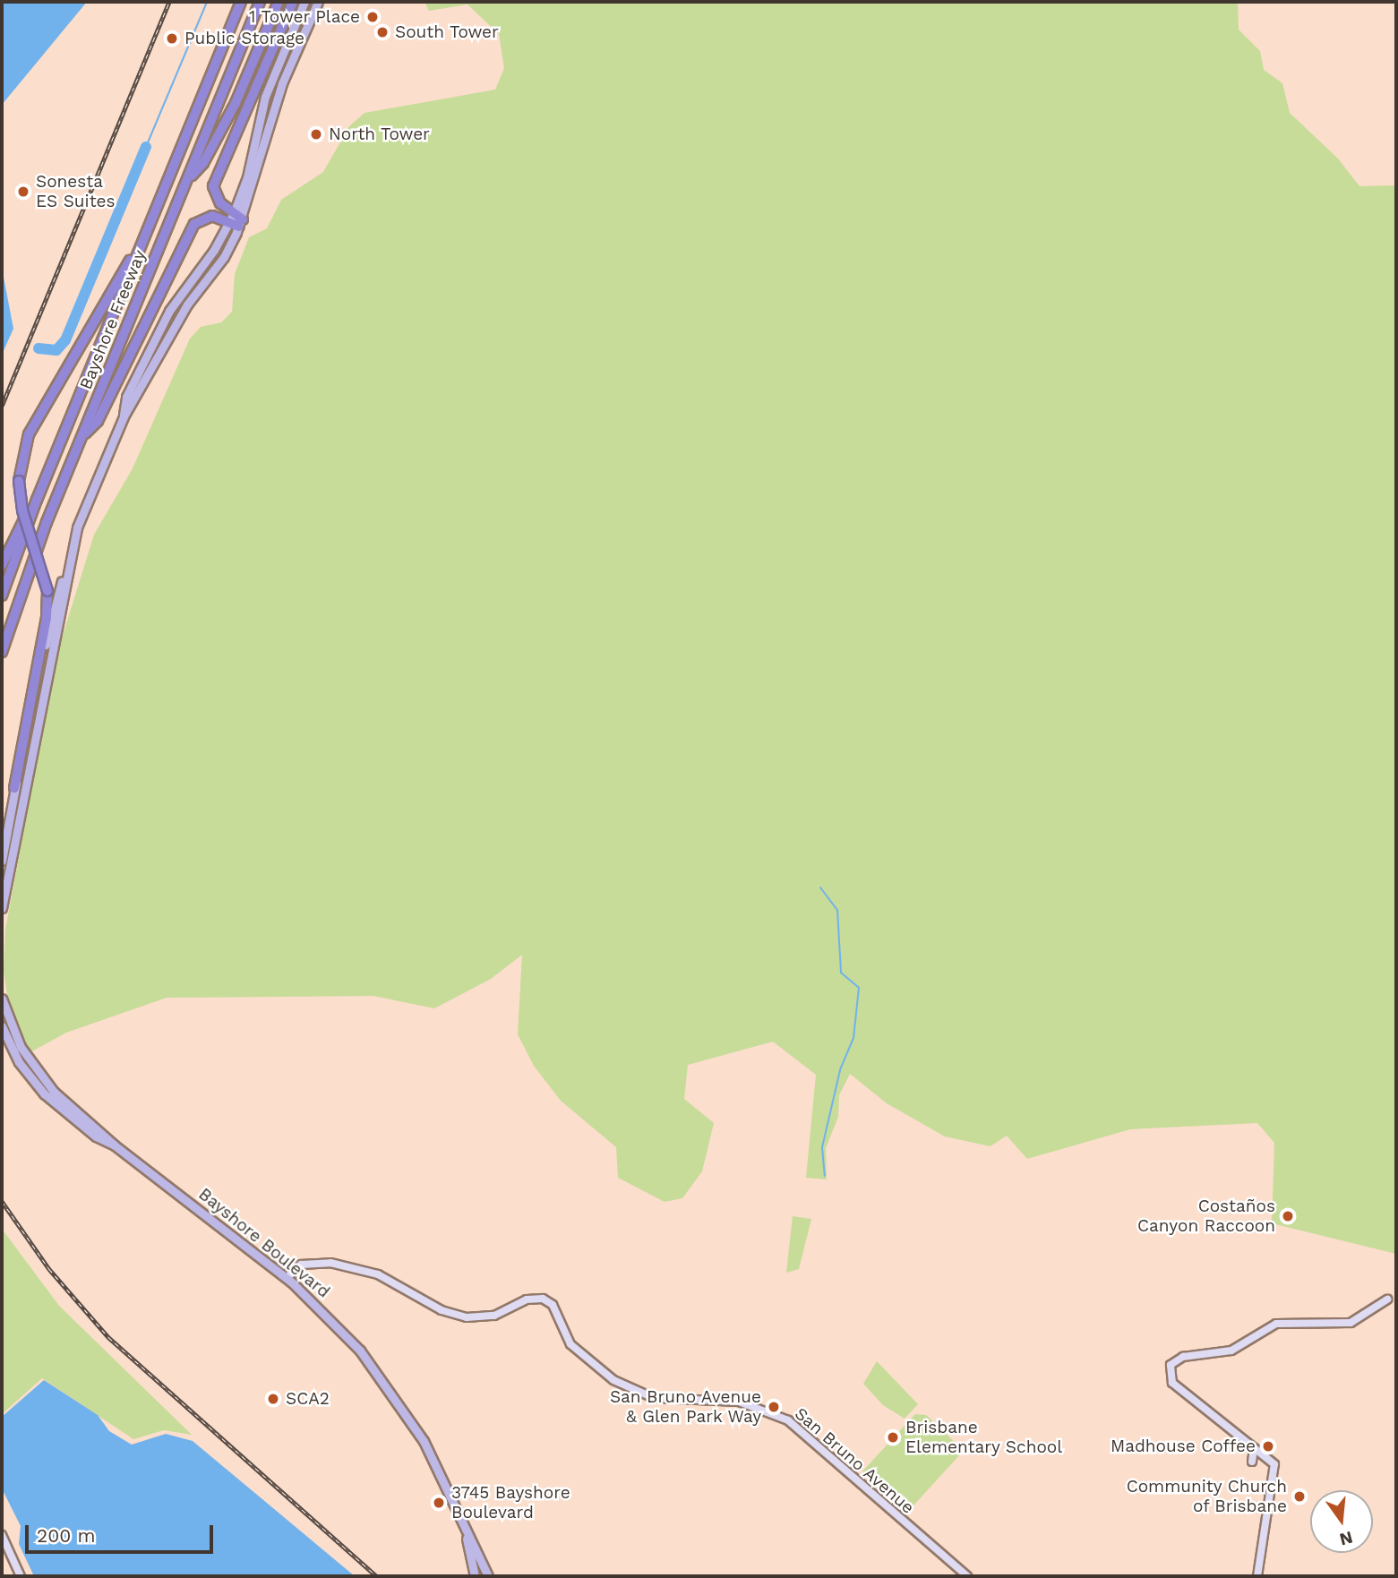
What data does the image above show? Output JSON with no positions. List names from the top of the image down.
{
  "streets": {
    "highway": ["Bayshore Freeway"],
    "main road": ["Bayshore Boulevard"],
    "street": ["San Bruno Avenue"]
  },
  "crossings": [
    ["Bayshore Boulevard", "San Bruno Avenue"]
  ],
  "places": [
    "1 Tower Place",
    "South Tower",
    "Public Storage",
    "North Tower",
    "Sonesta ES Suites",
    "Costaños Canyon Raccoon",
    "SCA2",
    "San Bruno Avenue & Glen Park Way",
    "Brisbane Elementary School",
    "Madhouse Coffee",
    "Community Church of Brisbane",
    "3745 Bayshore Boulevard"
  ],
  "scale_bar": "200 m",
  "north": "bottom"
}
